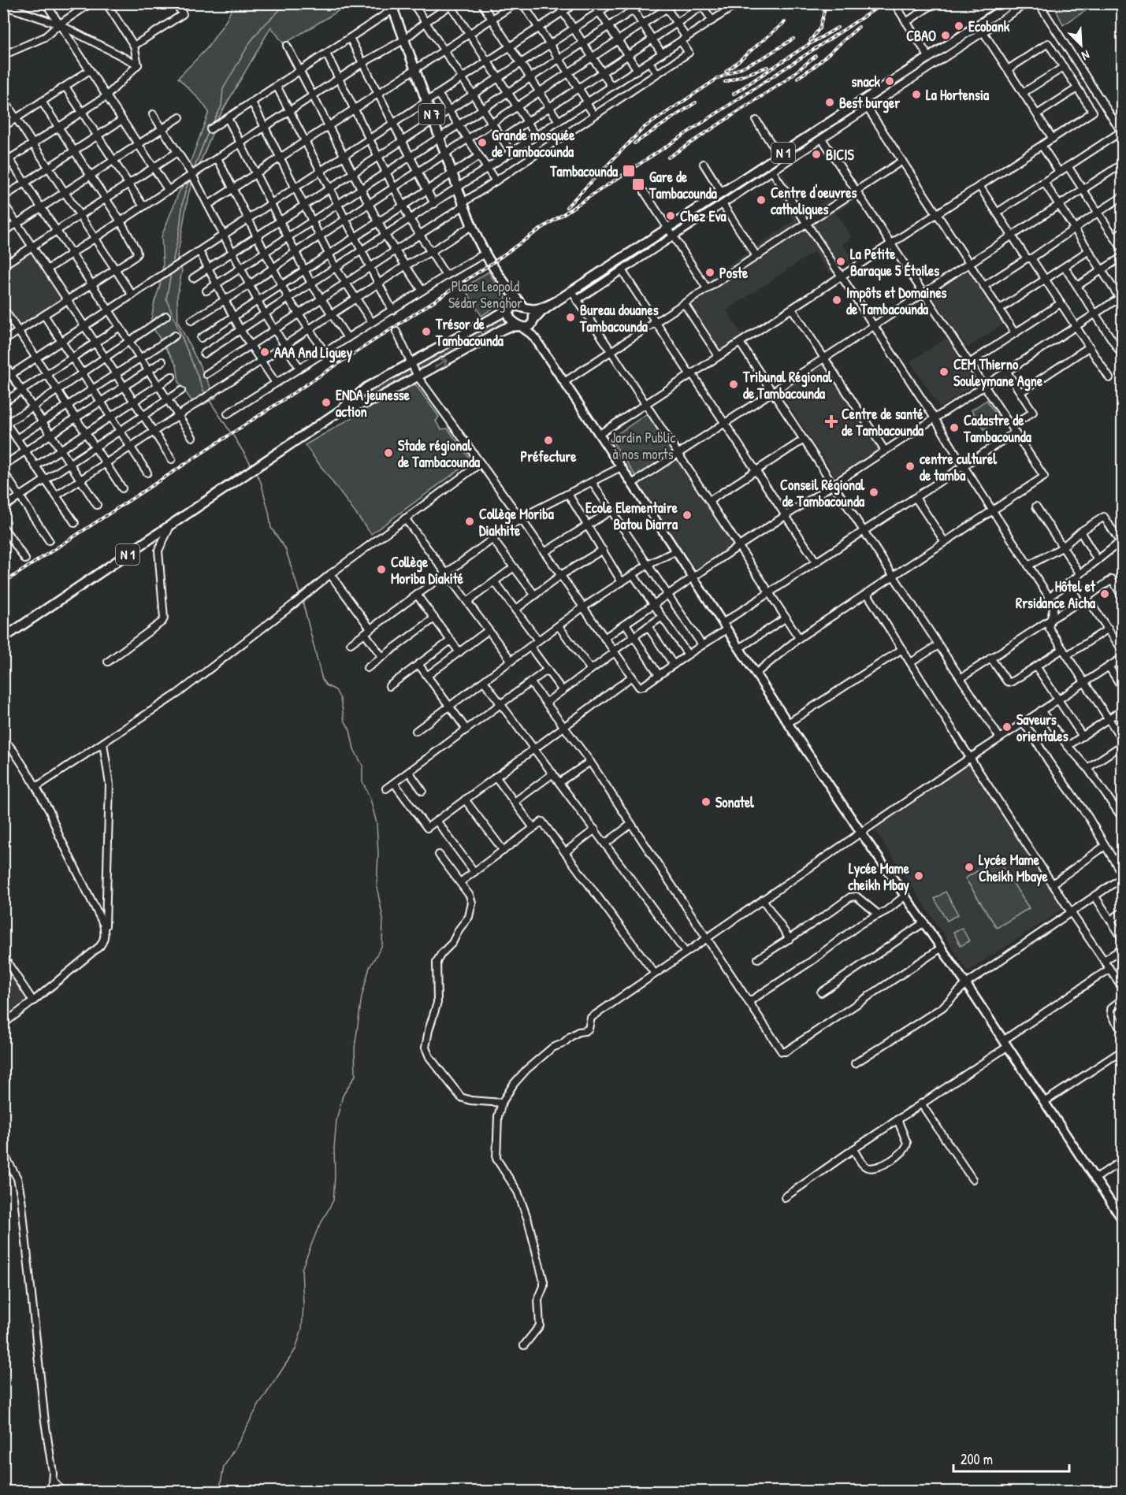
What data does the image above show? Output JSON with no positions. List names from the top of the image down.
{
  "streets": {
    "highway": ["N 7", "N 1"]
  },
  "crossings": [
    ["N 7", "N 1"]
  ],
  "parks": ["Place Leopold Sédar Senghor", "Jardin Public à nos morts"],
  "places": {
    "other": [
      "Ecobank",
      "CBAO",
      "snack",
      "La Hortensia",
      "Best burger",
      "Grande mosquée de Tambacounda",
      "BICIS",
      "Centre d'oeuvres catholiques",
      "Chez Eva",
      "La Petite Baraque 5 Étoiles",
      "Poste",
      "Impôts et Domaines de Tambacounda",
      "Bureau douanes Tambacounda",
      "Trésor de Tambacounda",
      "AAA And Liguey",
      "CEM Thierno Souleymane Agne",
      "Tribunal Régional de Tambacounda",
      "ENDA jeunesse action",
      "Cadastre de Tambacounda",
      "Préfecture",
      "Stade régional de Tambacounda",
      "centre culturel de tamba",
      "Conseil Régional de Tambacounda",
      "Ecole Elementaire Batou Diarra",
      "Collège Moriba Diakhite",
      "Collège Moriba Diakité",
      "Hôtel et Rrsidance Aicha",
      "Saveurs orientales",
      "Sonatel",
      "Lycée Mame Cheikh Mbaye",
      "Lycée Mame cheikh Mbay"
    ],
    "transit": ["Tambacounda", "Gare de Tambacounda"],
    "health": ["Centre de santé de Tambacounda"]
  },
  "scale_bar": "200 m",
  "north": "bottom right"
}
